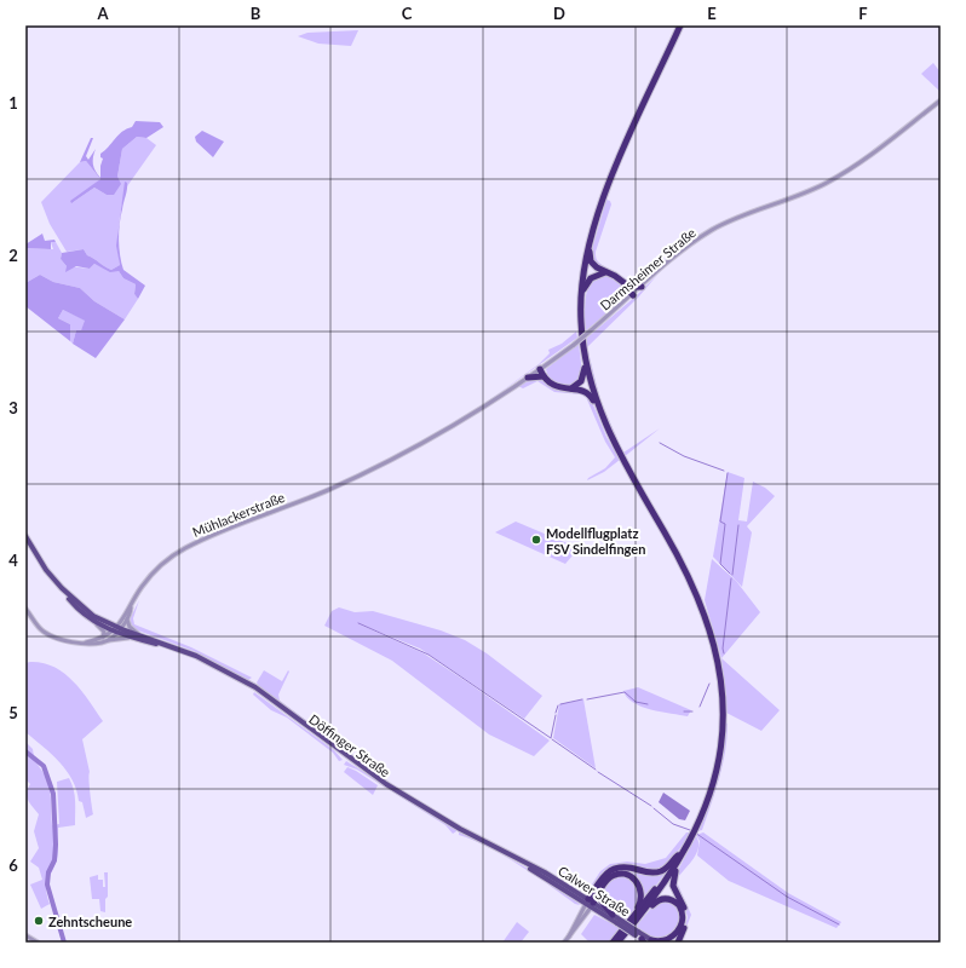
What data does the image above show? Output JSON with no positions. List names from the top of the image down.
{
  "streets": {
    "main road": ["Döffinger Straße", "Calwer Straße"],
    "street": ["Darmsheimer Straße", "Mühlackerstraße"]
  },
  "crossings": [
    ["Darmsheimer Straße", "Mühlackerstraße"],
    ["Mühlackerstraße", "Döffinger Straße"],
    ["Döffinger Straße", "Calwer Straße"]
  ],
  "places": ["Modellflugplatz FSV Sindelfingen", "Zehntscheune"],
  "grid": {
    "columns": [
      "A",
      "B",
      "C",
      "D",
      "E",
      "F"
    ],
    "rows": [
      "1",
      "2",
      "3",
      "4",
      "5",
      "6"
    ]
  }
}
